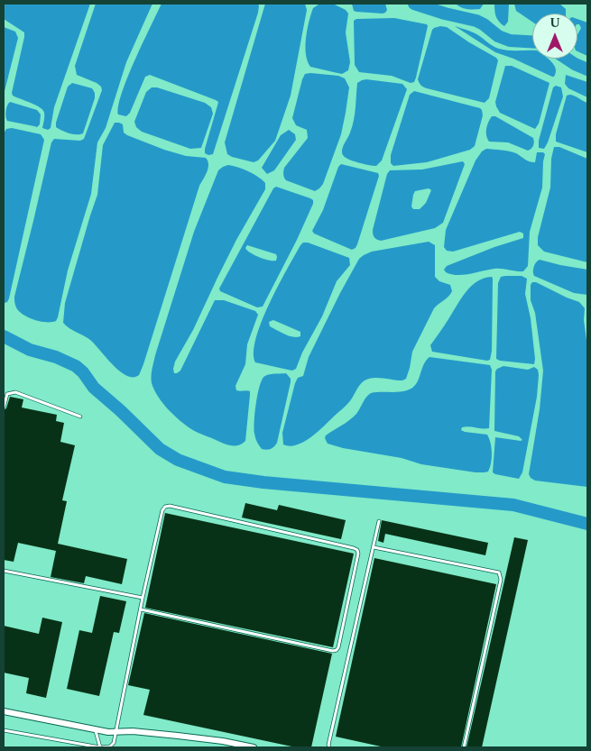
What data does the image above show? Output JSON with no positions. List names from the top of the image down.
{
  "north": "top"
}
